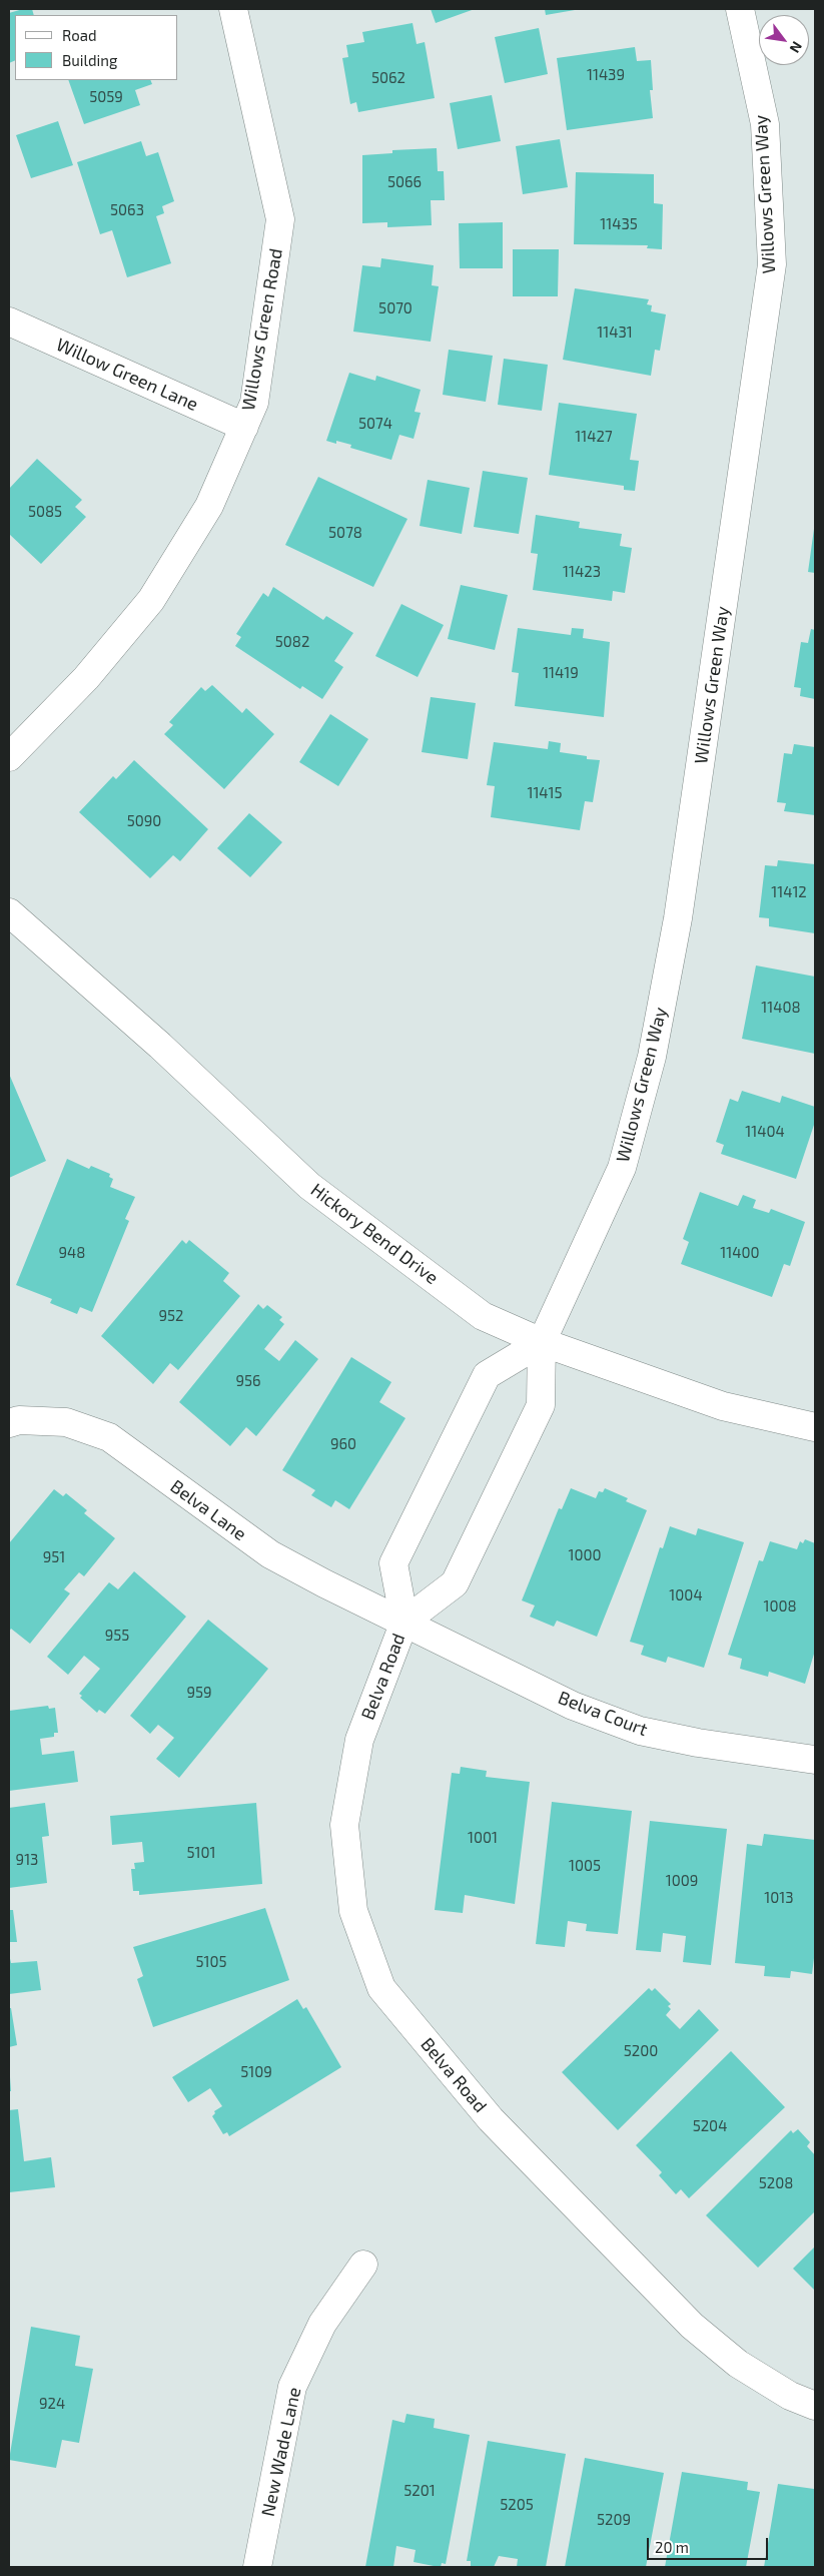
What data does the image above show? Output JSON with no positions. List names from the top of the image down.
{
  "streets": {
    "street": [
      "Willows Green Way",
      "Willows Green Road",
      "Willow Green Lane",
      "Hickory Bend Drive",
      "Belva Lane",
      "Belva Road",
      "Belva Court",
      "New Wade Lane"
    ]
  },
  "crossings": [
    ["Willows Green Way", "Hickory Bend Drive"],
    ["Willows Green Way", "Belva Road"],
    ["Willows Green Road", "Willow Green Lane"],
    ["Hickory Bend Drive", "Belva Road"],
    ["Belva Lane", "Belva Road"],
    ["Belva Lane", "Belva Court"],
    ["Belva Road", "Belva Court"]
  ],
  "house_numbers": [
    "11439",
    "5062",
    "5059",
    "5066",
    "5063",
    "11435",
    "5070",
    "11431",
    "5074",
    "11427",
    "5085",
    "5078",
    "11423",
    "5082",
    "11419",
    "11415",
    "5090",
    "11412",
    "11408",
    "11404",
    "948",
    "11400",
    "952",
    "956",
    "960",
    "1000",
    "951",
    "1004",
    "1008",
    "955",
    "959",
    "1001",
    "5101",
    "913",
    "1005",
    "1009",
    "1013",
    "5105",
    "5200",
    "5109",
    "5204",
    "5208",
    "924",
    "5201",
    "5205",
    "5209"
  ],
  "legend": ["Road", "Building"],
  "scale_bar": "20 m",
  "north": "bottom right"
}
